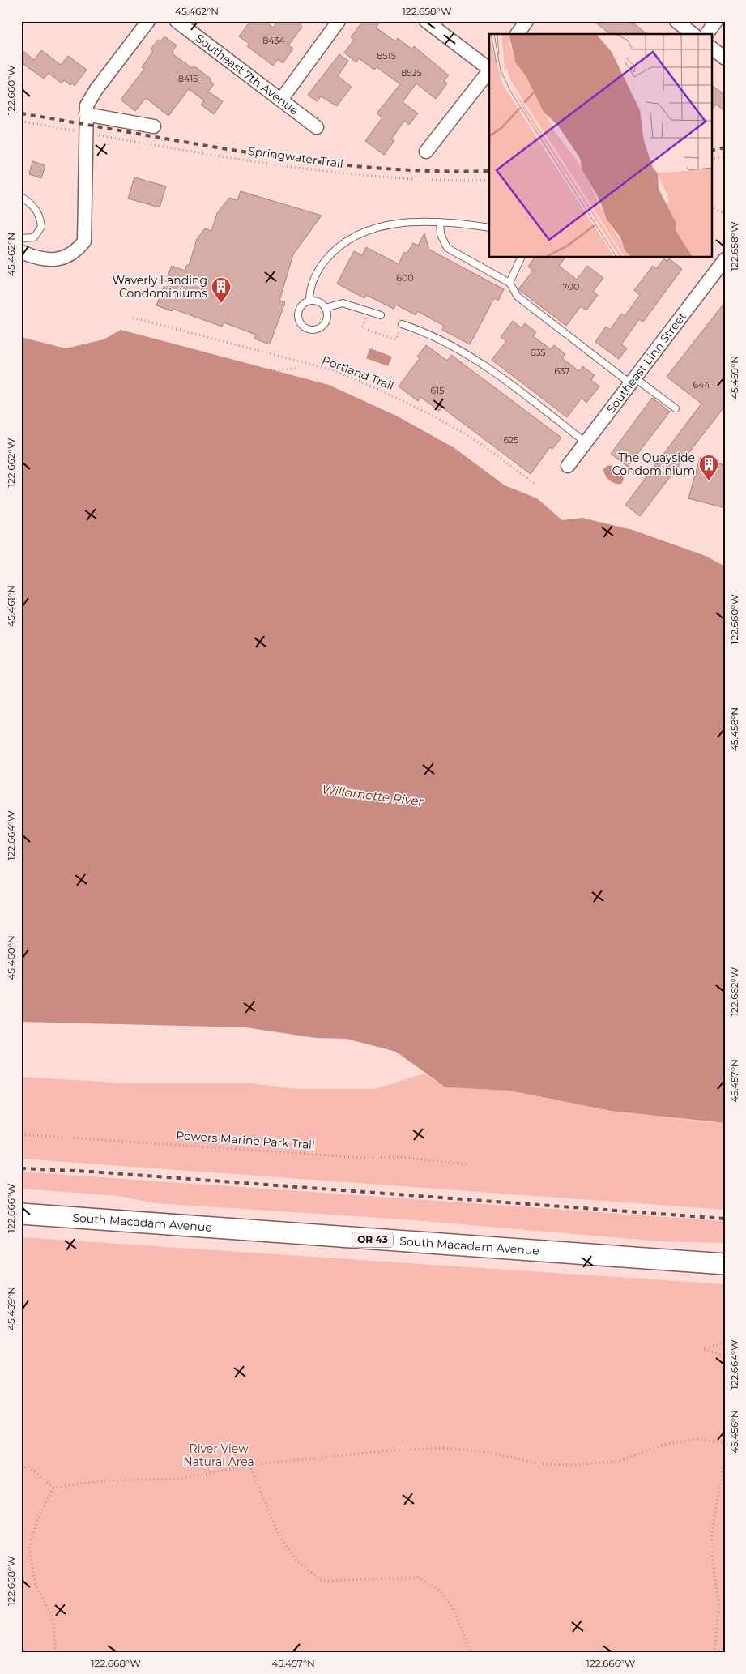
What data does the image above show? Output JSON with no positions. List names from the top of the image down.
{
  "streets": {
    "main road": ["South Macadam Avenue", "OR 43"],
    "street": ["Southeast 7th Avenue", "Southeast Linn Street"],
    "path": ["Springwater Trail", "Portland Trail", "Powers Marine Park Trail"]
  },
  "water": ["Willamette River"],
  "parks": ["River View Natural Area"],
  "places": {
    "building": ["Waverly Landing Condominiums", "The Quayside Condominium"]
  },
  "house_numbers": [
    "8434",
    "8515",
    "8525",
    "8415",
    "600",
    "700",
    "635",
    "637",
    "644",
    "615",
    "625"
  ],
  "coordinates": [
    "45.462°N",
    "122.658°W",
    "122.660°W",
    "45.459°N",
    "122.662°W",
    "45.461°N",
    "45.458°N",
    "122.664°W",
    "45.460°N",
    "45.457°N",
    "122.666°W",
    "45.456°N",
    "122.668°W"
  ]
}
